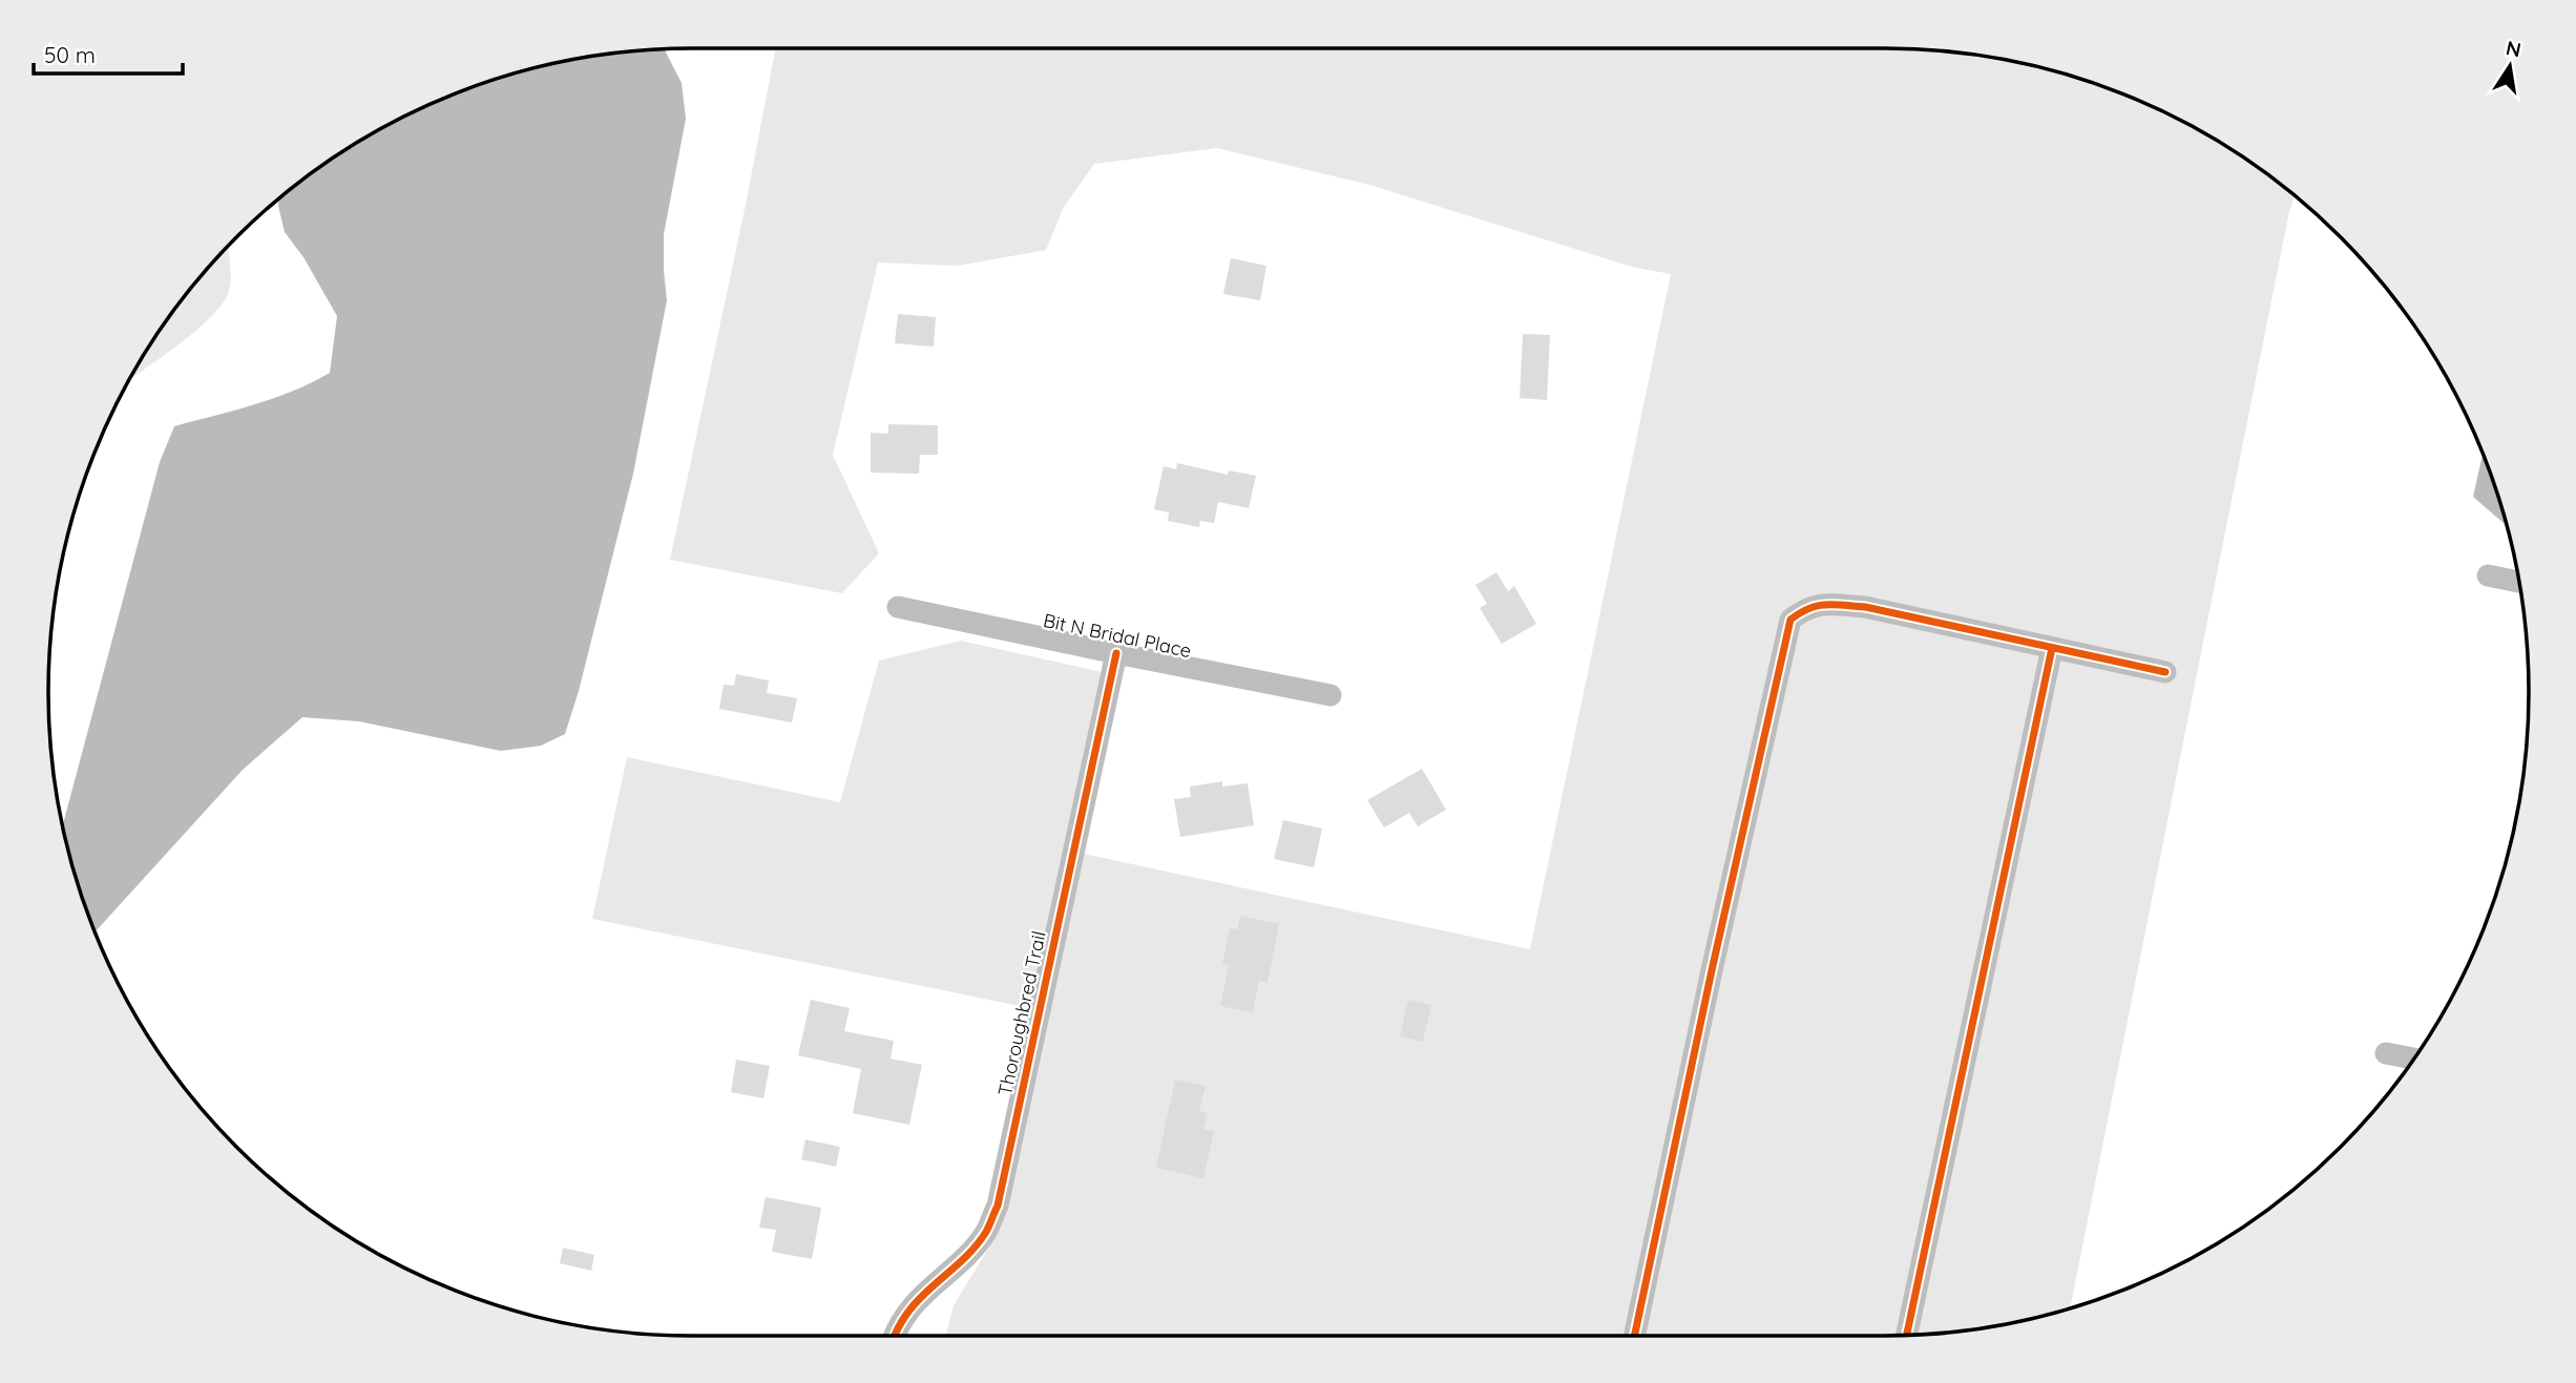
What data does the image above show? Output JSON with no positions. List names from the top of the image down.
{
  "streets": {
    "street": ["Bit N Bridal Place", "Thoroughbred Trail"]
  },
  "crossings": [
    ["Bit N Bridal Place", "Thoroughbred Trail"]
  ],
  "scale_bar": "50 m",
  "north": "top"
}
